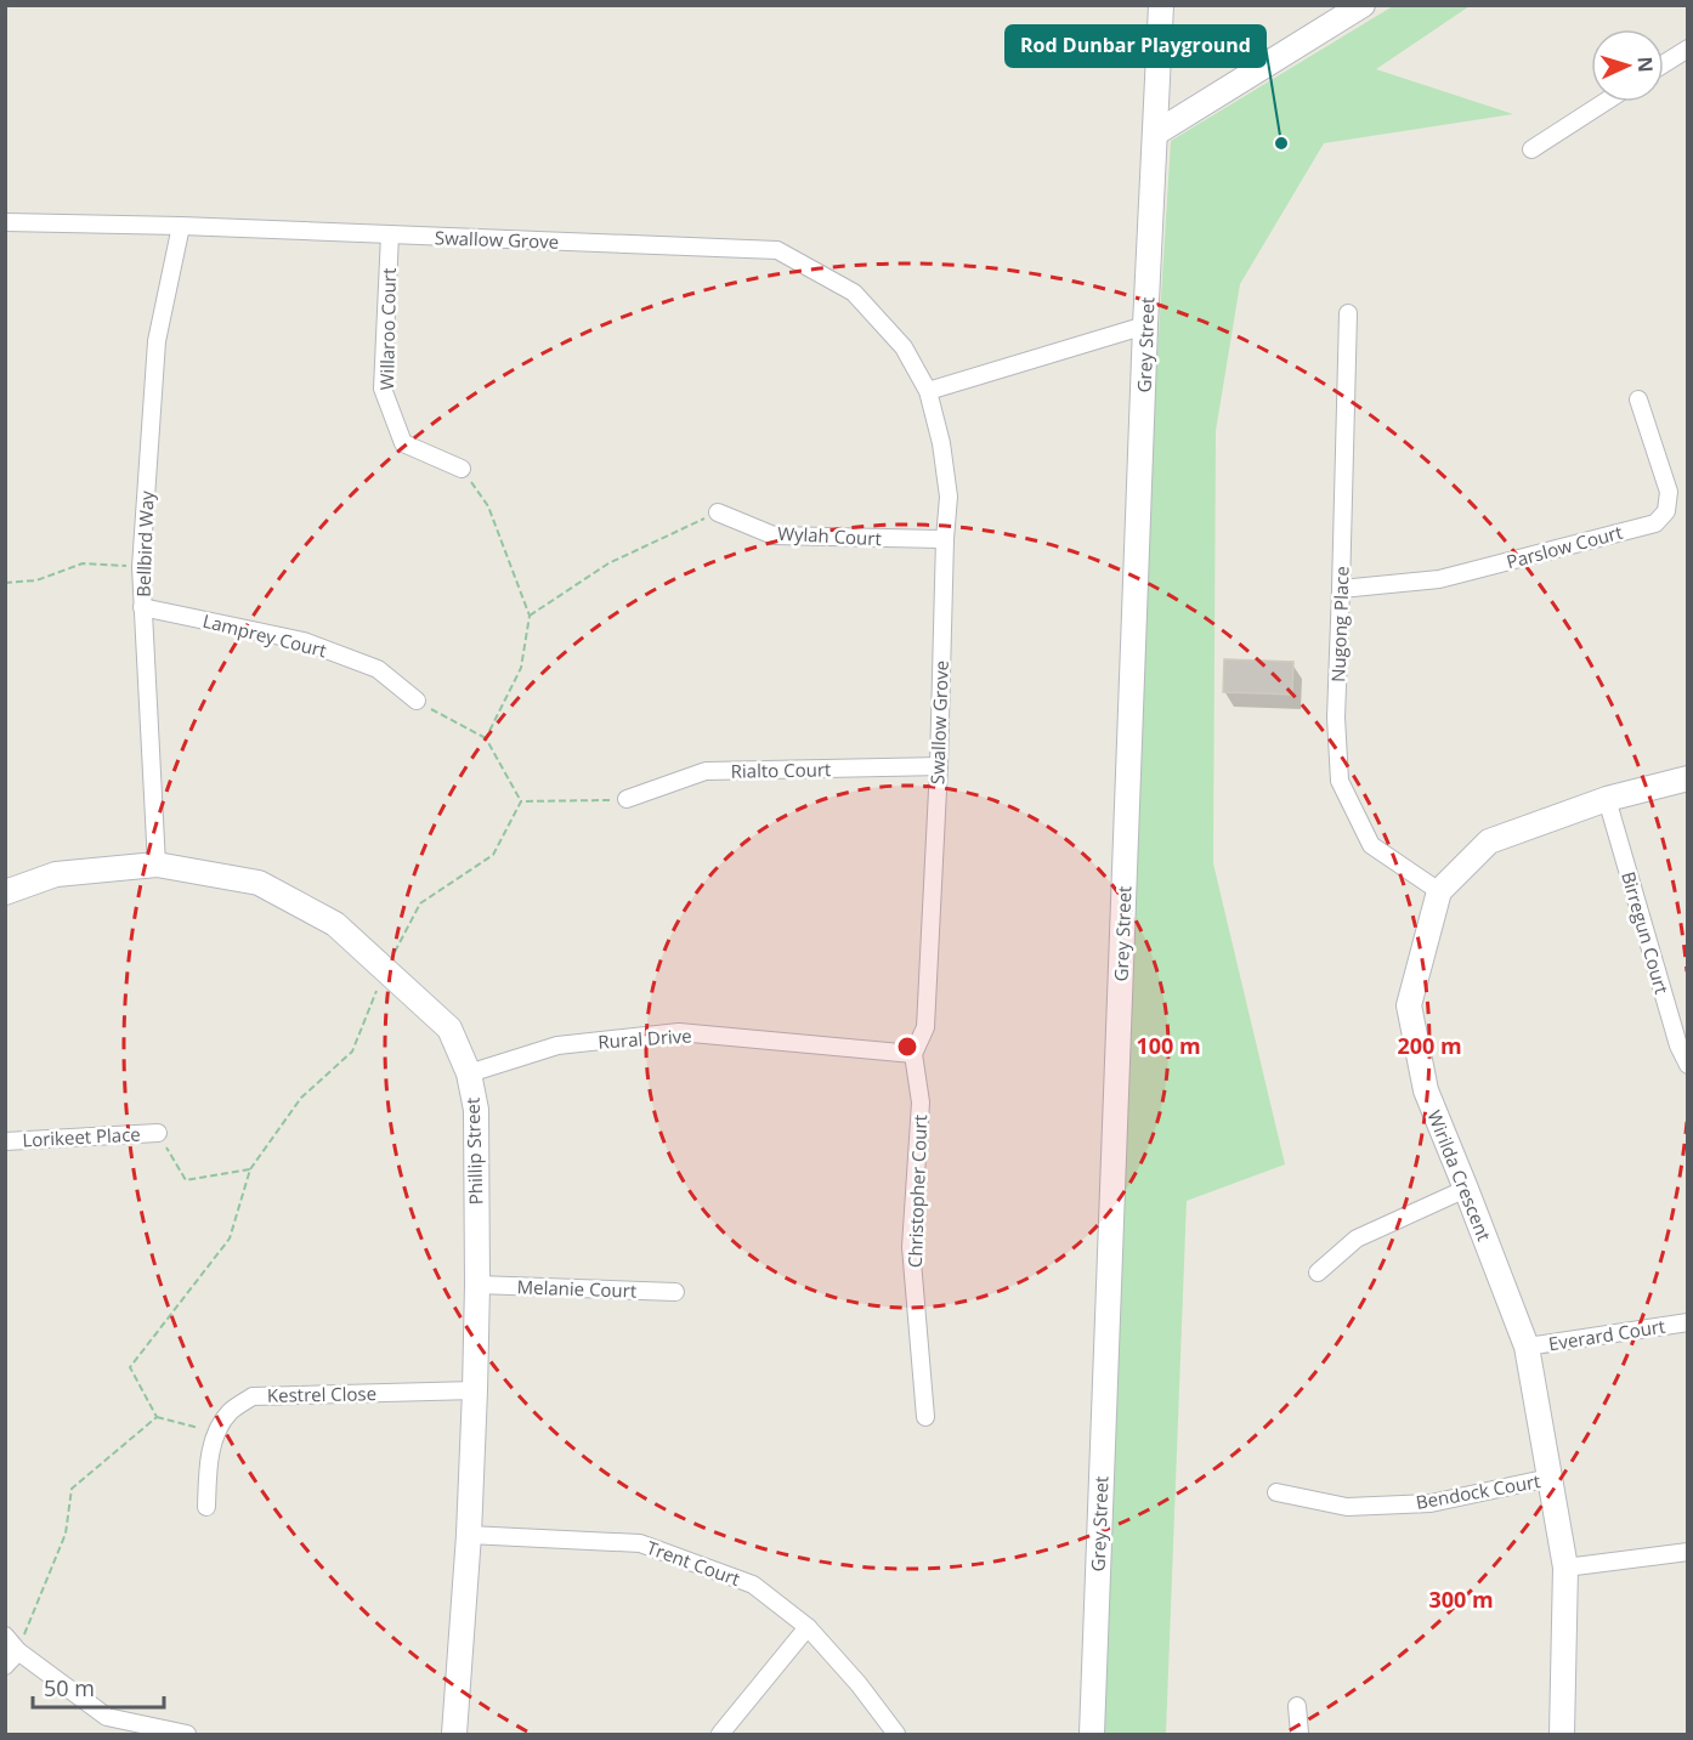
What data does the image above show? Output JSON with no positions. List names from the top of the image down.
{
  "streets": {
    "street": [
      "Swallow Grove",
      "Willaroo Court",
      "Grey Street",
      "Wylah Court",
      "Bellbird Way",
      "Parslow Court",
      "Nugong Place",
      "Lamprey Court",
      "Rialto Court",
      "Birregun Court",
      "Rural Drive",
      "Lorikeet Place",
      "Phillip Street",
      "Wirilda Crescent",
      "Christopher Court",
      "Melanie Court",
      "Everard Court",
      "Kestrel Close",
      "Bendock Court",
      "Trent Court"
    ]
  },
  "crossings": [
    ["Swallow Grove", "Willaroo Court"],
    ["Swallow Grove", "Wylah Court"],
    ["Swallow Grove", "Bellbird Way"],
    ["Swallow Grove", "Rialto Court"],
    ["Swallow Grove", "Rural Drive"],
    ["Swallow Grove", "Christopher Court"],
    ["Bellbird Way", "Lamprey Court"],
    ["Bellbird Way", "Phillip Street"],
    ["Parslow Court", "Nugong Place"],
    ["Nugong Place", "Wirilda Crescent"],
    ["Rural Drive", "Phillip Street"],
    ["Rural Drive", "Christopher Court"],
    ["Phillip Street", "Melanie Court"],
    ["Phillip Street", "Kestrel Close"],
    ["Phillip Street", "Trent Court"],
    ["Wirilda Crescent", "Everard Court"],
    ["Wirilda Crescent", "Bendock Court"]
  ],
  "places": ["Rod Dunbar Playground"],
  "scale_bar": "50 m",
  "north": "right",
  "rings": ["100 m", "200 m", "300 m"]
}
